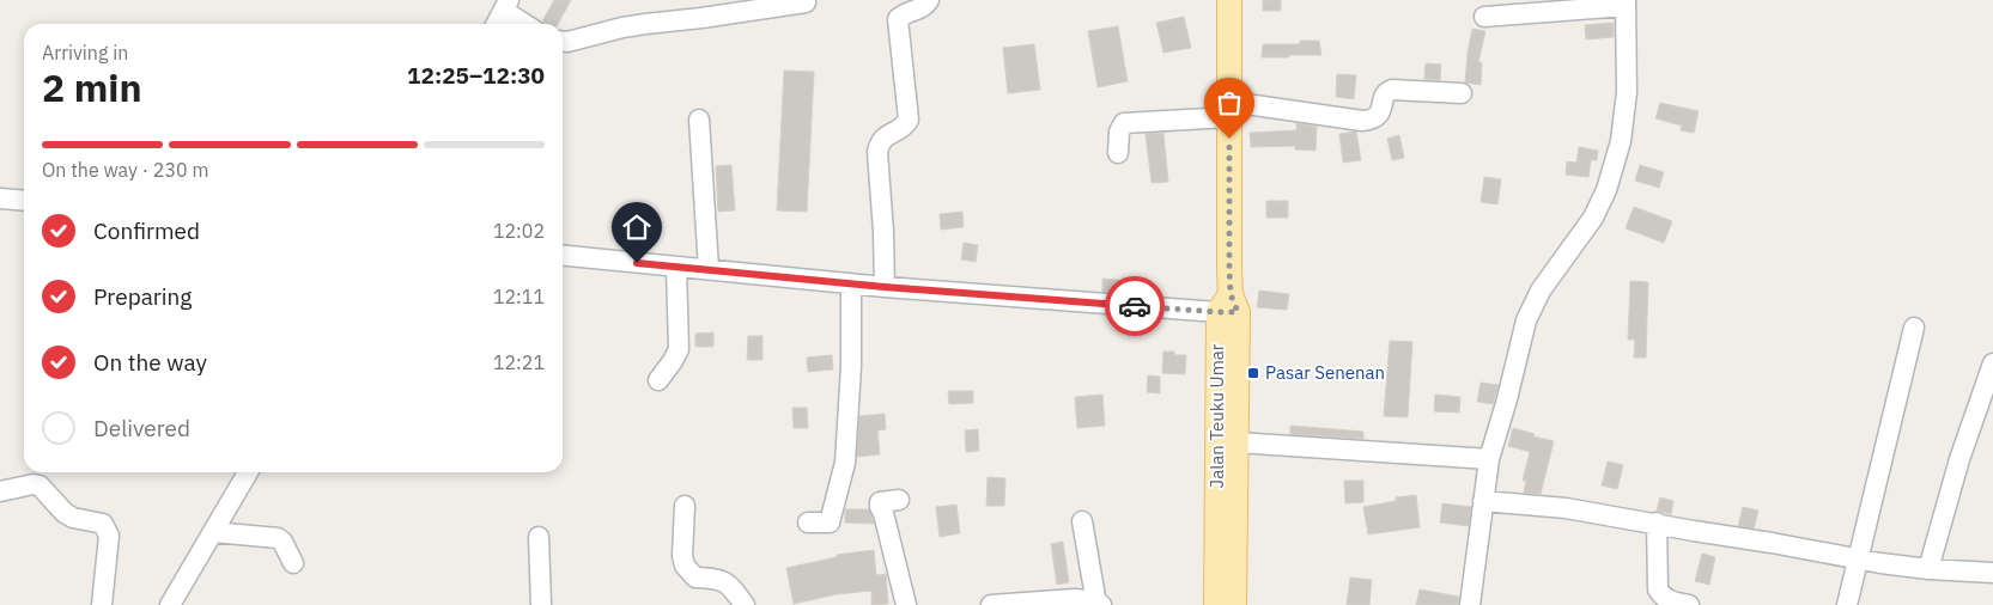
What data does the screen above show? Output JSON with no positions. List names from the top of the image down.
{
  "streets": {
    "main road": ["Jalan Teuku Umar"]
  },
  "places": {
    "transit": ["Pasar Senenan"]
  },
  "page": {
    "heading": ["2 min", "Arriving in", "12:25–12:30"],
    "bar": "On the way · 230 m",
    "list": [
      ["Confirmed", "12:02"],
      ["Preparing", "12:11"],
      ["On the way", "12:21"],
      "Delivered"
    ]
  }
}
